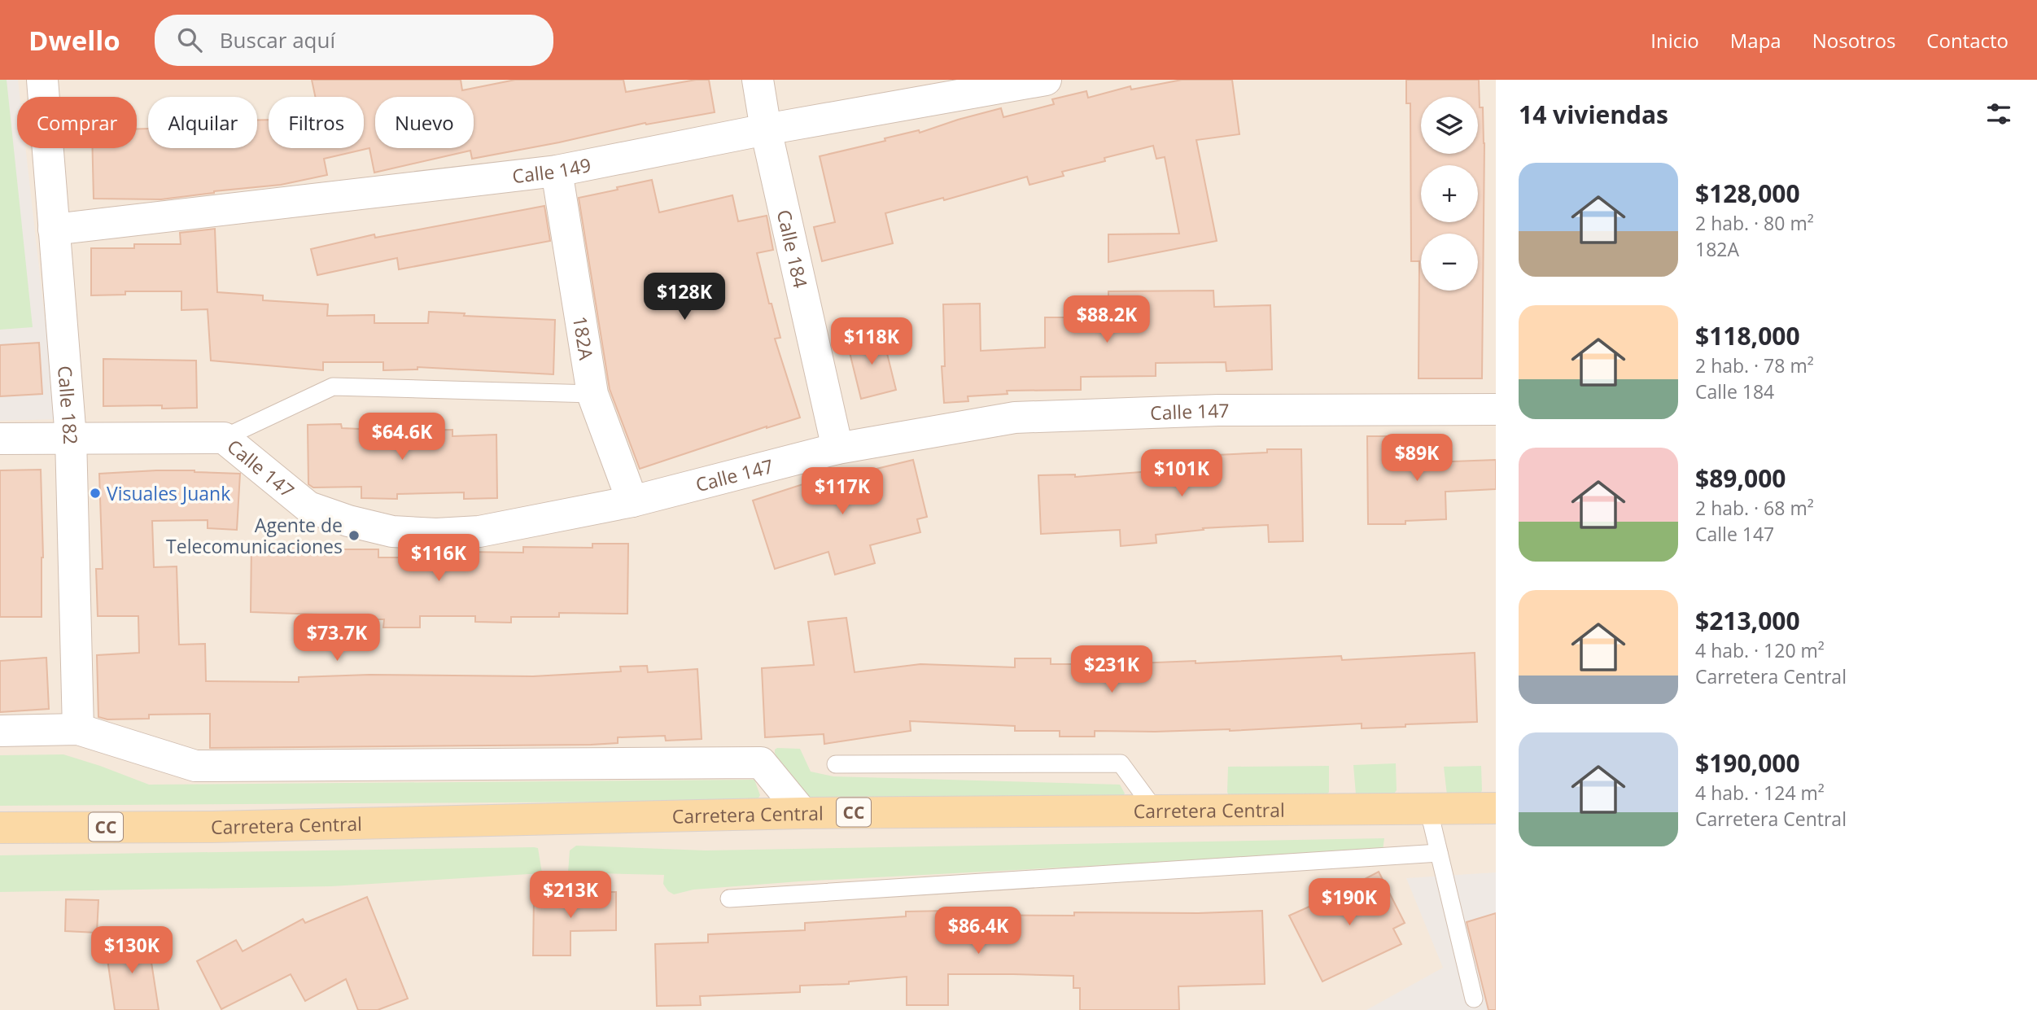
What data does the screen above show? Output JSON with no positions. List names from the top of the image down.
{
  "streets": {
    "main road": ["Carretera Central", "CC"],
    "street": [
      "Calle 149",
      "Calle 184",
      "182А",
      "Calle 182",
      "Calle 147"
    ]
  },
  "crossings": [
    ["Calle 149", "Calle 184"],
    ["Calle 149", "182А"],
    ["Calle 149", "Calle 182"],
    ["Calle 184", "Calle 147"],
    ["182А", "Calle 147"],
    ["Calle 182", "Calle 147"]
  ],
  "places": ["Visuales Juank", "Agente de Telecomunicaciones"],
  "page": {
    "header": "Dwello",
    "search": "Buscar aquí",
    "nav": [
      "Inicio",
      "Mapa",
      "Nosotros",
      "Contacto"
    ],
    "heading": "14 viviendas",
    "map_buttons": ["+", "−"],
    "chip": [
      "Comprar",
      "Alquilar",
      "Filtros",
      "Nuevo"
    ],
    "list": [
      {
        "name": "$128,000",
        "note": "2 hab. · 80 m² · 182А"
      },
      {
        "name": "$118,000",
        "note": "2 hab. · 78 m² · Calle 184"
      },
      {
        "name": "$89,000",
        "note": "2 hab. · 68 m² · Calle 147"
      },
      {
        "name": "$213,000",
        "note": "4 hab. · 120 m² · Carretera Central"
      },
      {
        "name": "$190,000",
        "note": "4 hab. · 124 m² · Carretera Central"
      }
    ],
    "price": [
      "$128K",
      "$88.2K",
      "$118K",
      "$64.6K",
      "$89K",
      "$101K",
      "$117K",
      "$116K",
      "$73.7K",
      "$231K",
      "$213K",
      "$190K",
      "$86.4K",
      "$130K"
    ]
  }
}
